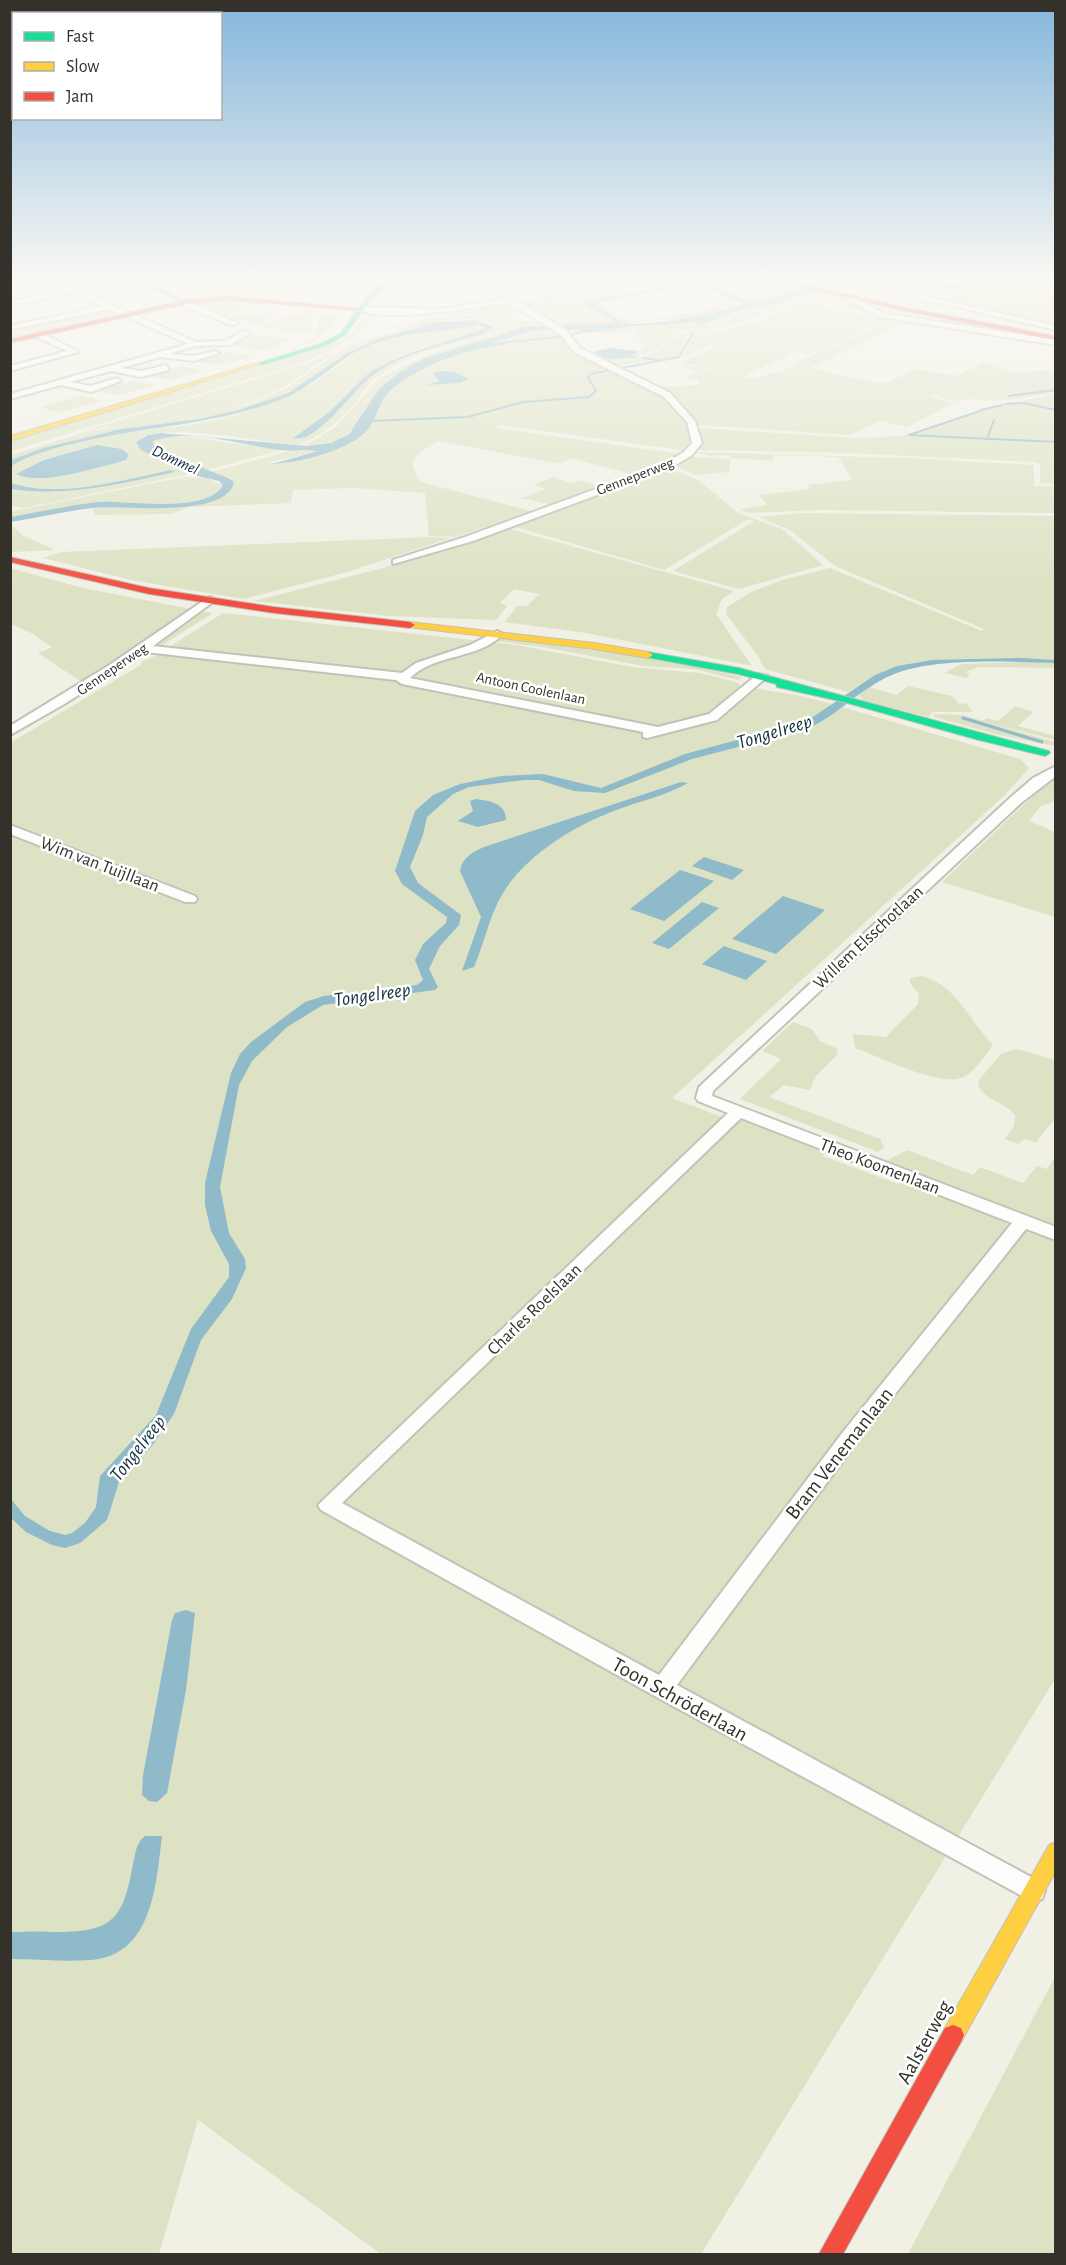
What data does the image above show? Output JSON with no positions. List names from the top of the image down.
{
  "streets": {
    "main road": ["Aalsterweg"],
    "street": [
      "Genneperweg",
      "Antoon Coolenlaan",
      "Wim van Tuijllaan",
      "Willem Elsschotlaan",
      "Theo Koomenlaan",
      "Charles Roelslaan",
      "Bram Venemanlaan",
      "Toon Schröderlaan"
    ]
  },
  "crossings": [
    ["Genneperweg", "Antoon Coolenlaan"],
    ["Willem Elsschotlaan", "Theo Koomenlaan"],
    ["Theo Koomenlaan", "Charles Roelslaan"],
    ["Theo Koomenlaan", "Bram Venemanlaan"],
    ["Charles Roelslaan", "Toon Schröderlaan"],
    ["Bram Venemanlaan", "Toon Schröderlaan"],
    ["Toon Schröderlaan", "Aalsterweg"]
  ],
  "water": ["Dommel", "Tongelreep"],
  "legend": ["Fast", "Slow", "Jam"]
}
